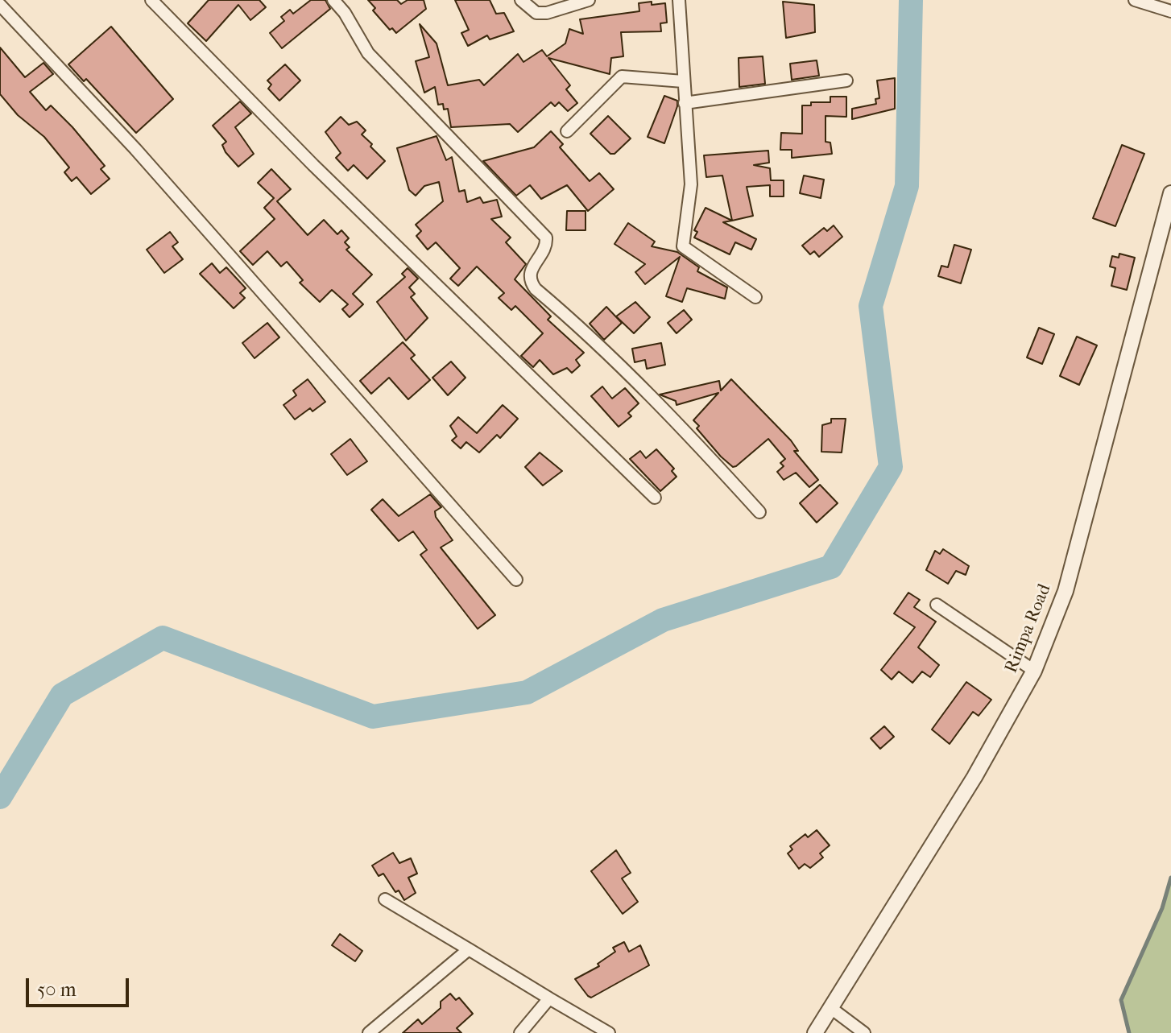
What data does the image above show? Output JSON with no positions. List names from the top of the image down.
{
  "streets": {
    "street": ["Rimpa Road"]
  },
  "scale_bar": "50 m"
}
